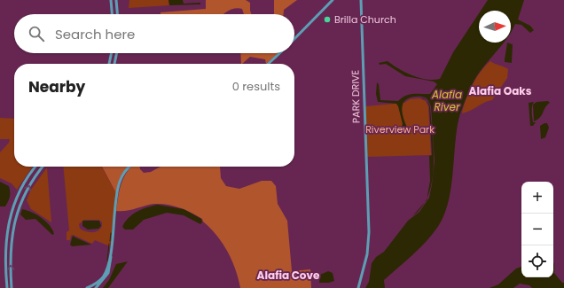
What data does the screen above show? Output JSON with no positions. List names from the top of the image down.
{
  "streets": {
    "main road": ["PARK DRIVE"]
  },
  "districts": ["Alafia Oaks", "Alafia Cove"],
  "water": ["Alafia River"],
  "parks": ["Riverview Park"],
  "places": ["Brilla Church"],
  "north": "right",
  "page": {
    "search": "Search here",
    "heading": ["Nearby", "0 results"],
    "map_buttons": ["+", "−"]
  }
}
